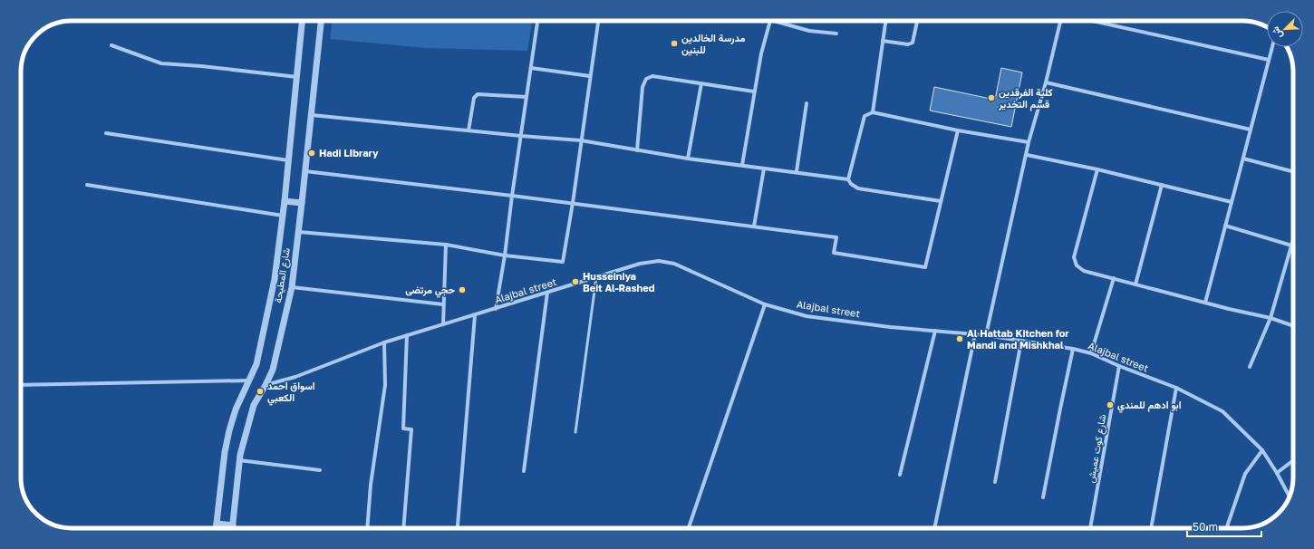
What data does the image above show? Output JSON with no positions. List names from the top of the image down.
{
  "streets": {
    "street": ["شارع المطيحة", "Alajbal street", "شارع كوت عميش"]
  },
  "crossings": [
    ["شارع المطيحة", "Alajbal street"],
    ["Alajbal street", "شارع كوت عميش"]
  ],
  "places": [
    "مدرسة الخالدين للبنين",
    "كلية الفرقدين قسم التخدير",
    "Hadi LIbrary",
    "Husseiniya Beit Al-Rashed",
    "حجي مرتضى",
    "Al Hattab Kitchen for Mandi and Mishkhal",
    "اسواق احمد الكعبي",
    "ابو ادهم للمندي"
  ],
  "scale_bar": "50 m",
  "north": "bottom left"
}
